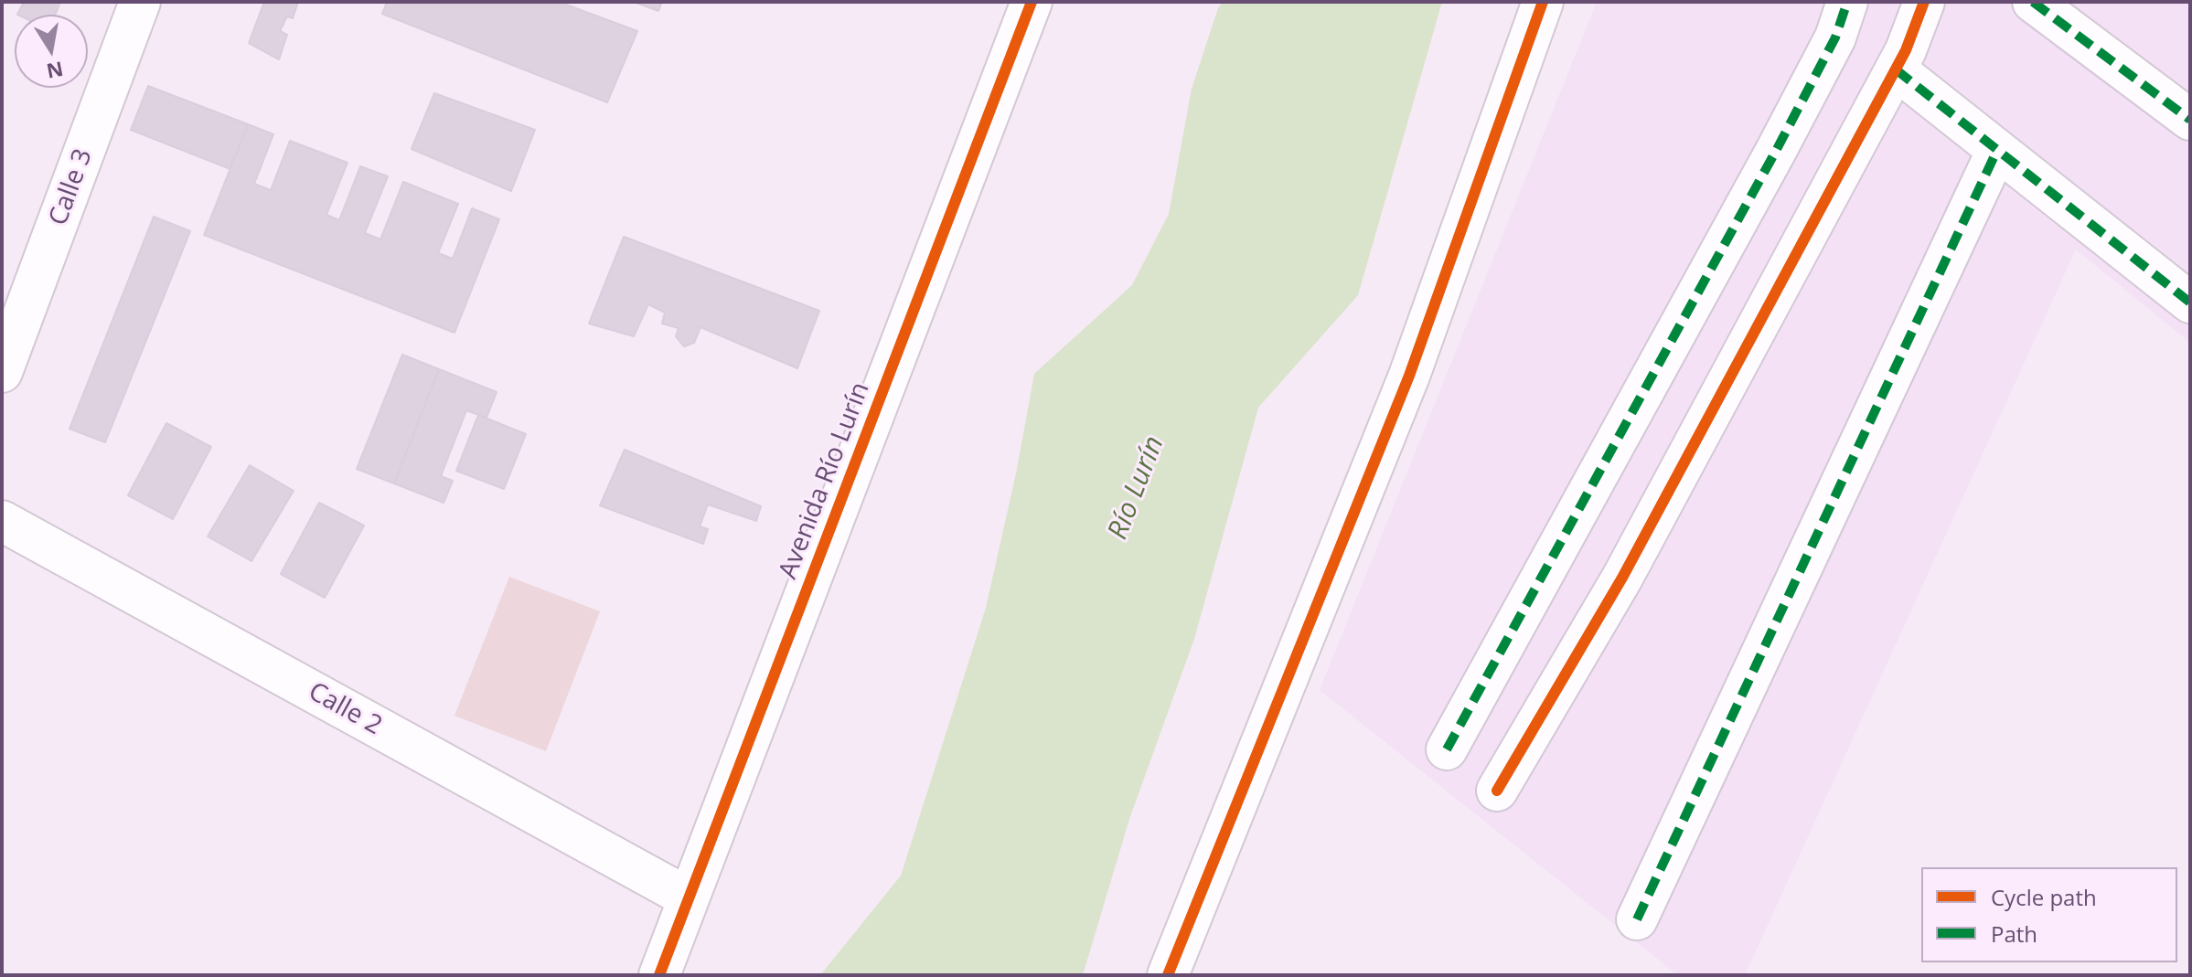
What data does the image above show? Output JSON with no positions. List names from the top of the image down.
{
  "streets": {
    "street": ["Calle 3", "Avenida Río Lurín", "Calle 2"]
  },
  "crossings": [
    ["Avenida Río Lurín", "Calle 2"]
  ],
  "water": ["Río Lurín"],
  "legend": ["Cycle path", "Path"],
  "north": "bottom"
}
